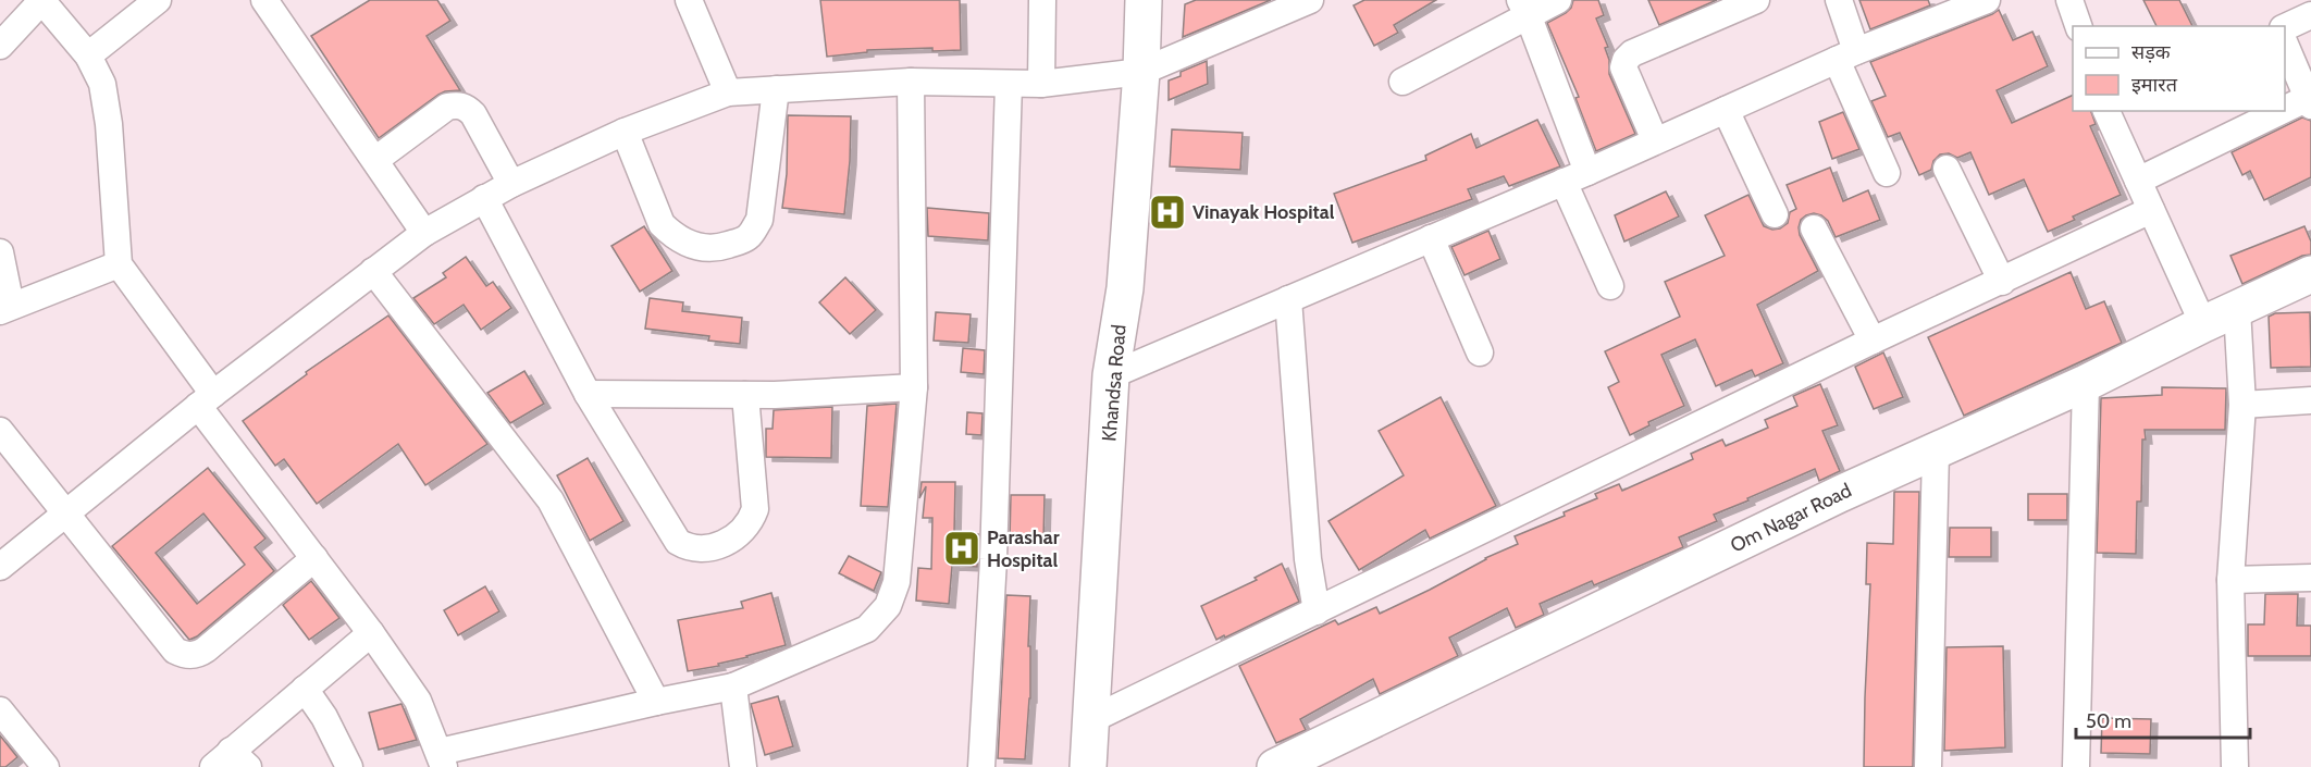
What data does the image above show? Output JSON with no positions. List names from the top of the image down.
{
  "streets": {
    "street": ["Khandsa Road", "Om Nagar Road"]
  },
  "places": {
    "hospital": ["Vinayak Hospital", "Parashar Hospital"]
  },
  "legend": ["सड़क", "इमारत"],
  "scale_bar": "50 m"
}
